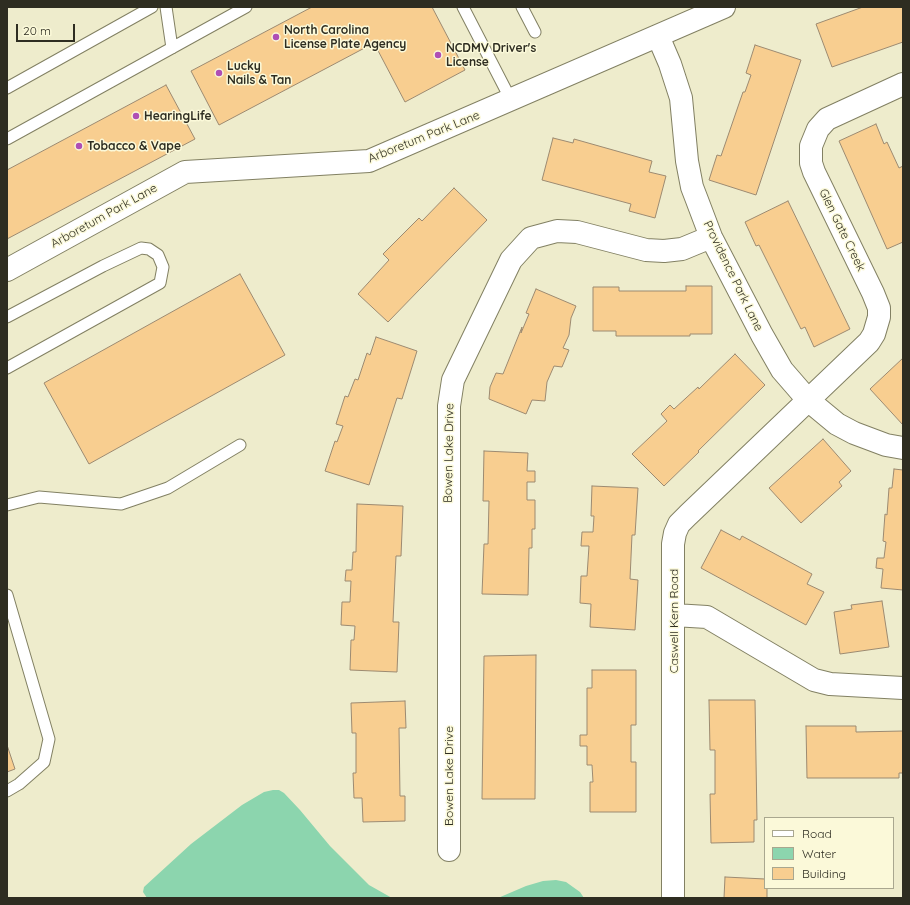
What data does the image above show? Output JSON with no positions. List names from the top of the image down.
{
  "streets": {
    "street": [
      "Arboretum Park Lane",
      "Glen Gate Creek",
      "Providence Park Lane",
      "Bowen Lake Drive",
      "Caswell Kern Road"
    ]
  },
  "crossings": [
    ["Arboretum Park Lane", "Providence Park Lane"],
    ["Glen Gate Creek", "Providence Park Lane"],
    ["Glen Gate Creek", "Caswell Kern Road"],
    ["Providence Park Lane", "Bowen Lake Drive"],
    ["Providence Park Lane", "Caswell Kern Road"]
  ],
  "places": [
    "North Carolina License Plate Agency",
    "NCDMV Driver's License",
    "Lucky Nails & Tan",
    "HearingLife",
    "Tobacco & Vape"
  ],
  "legend": ["Road", "Water", "Building"],
  "scale_bar": "20 m"
}
